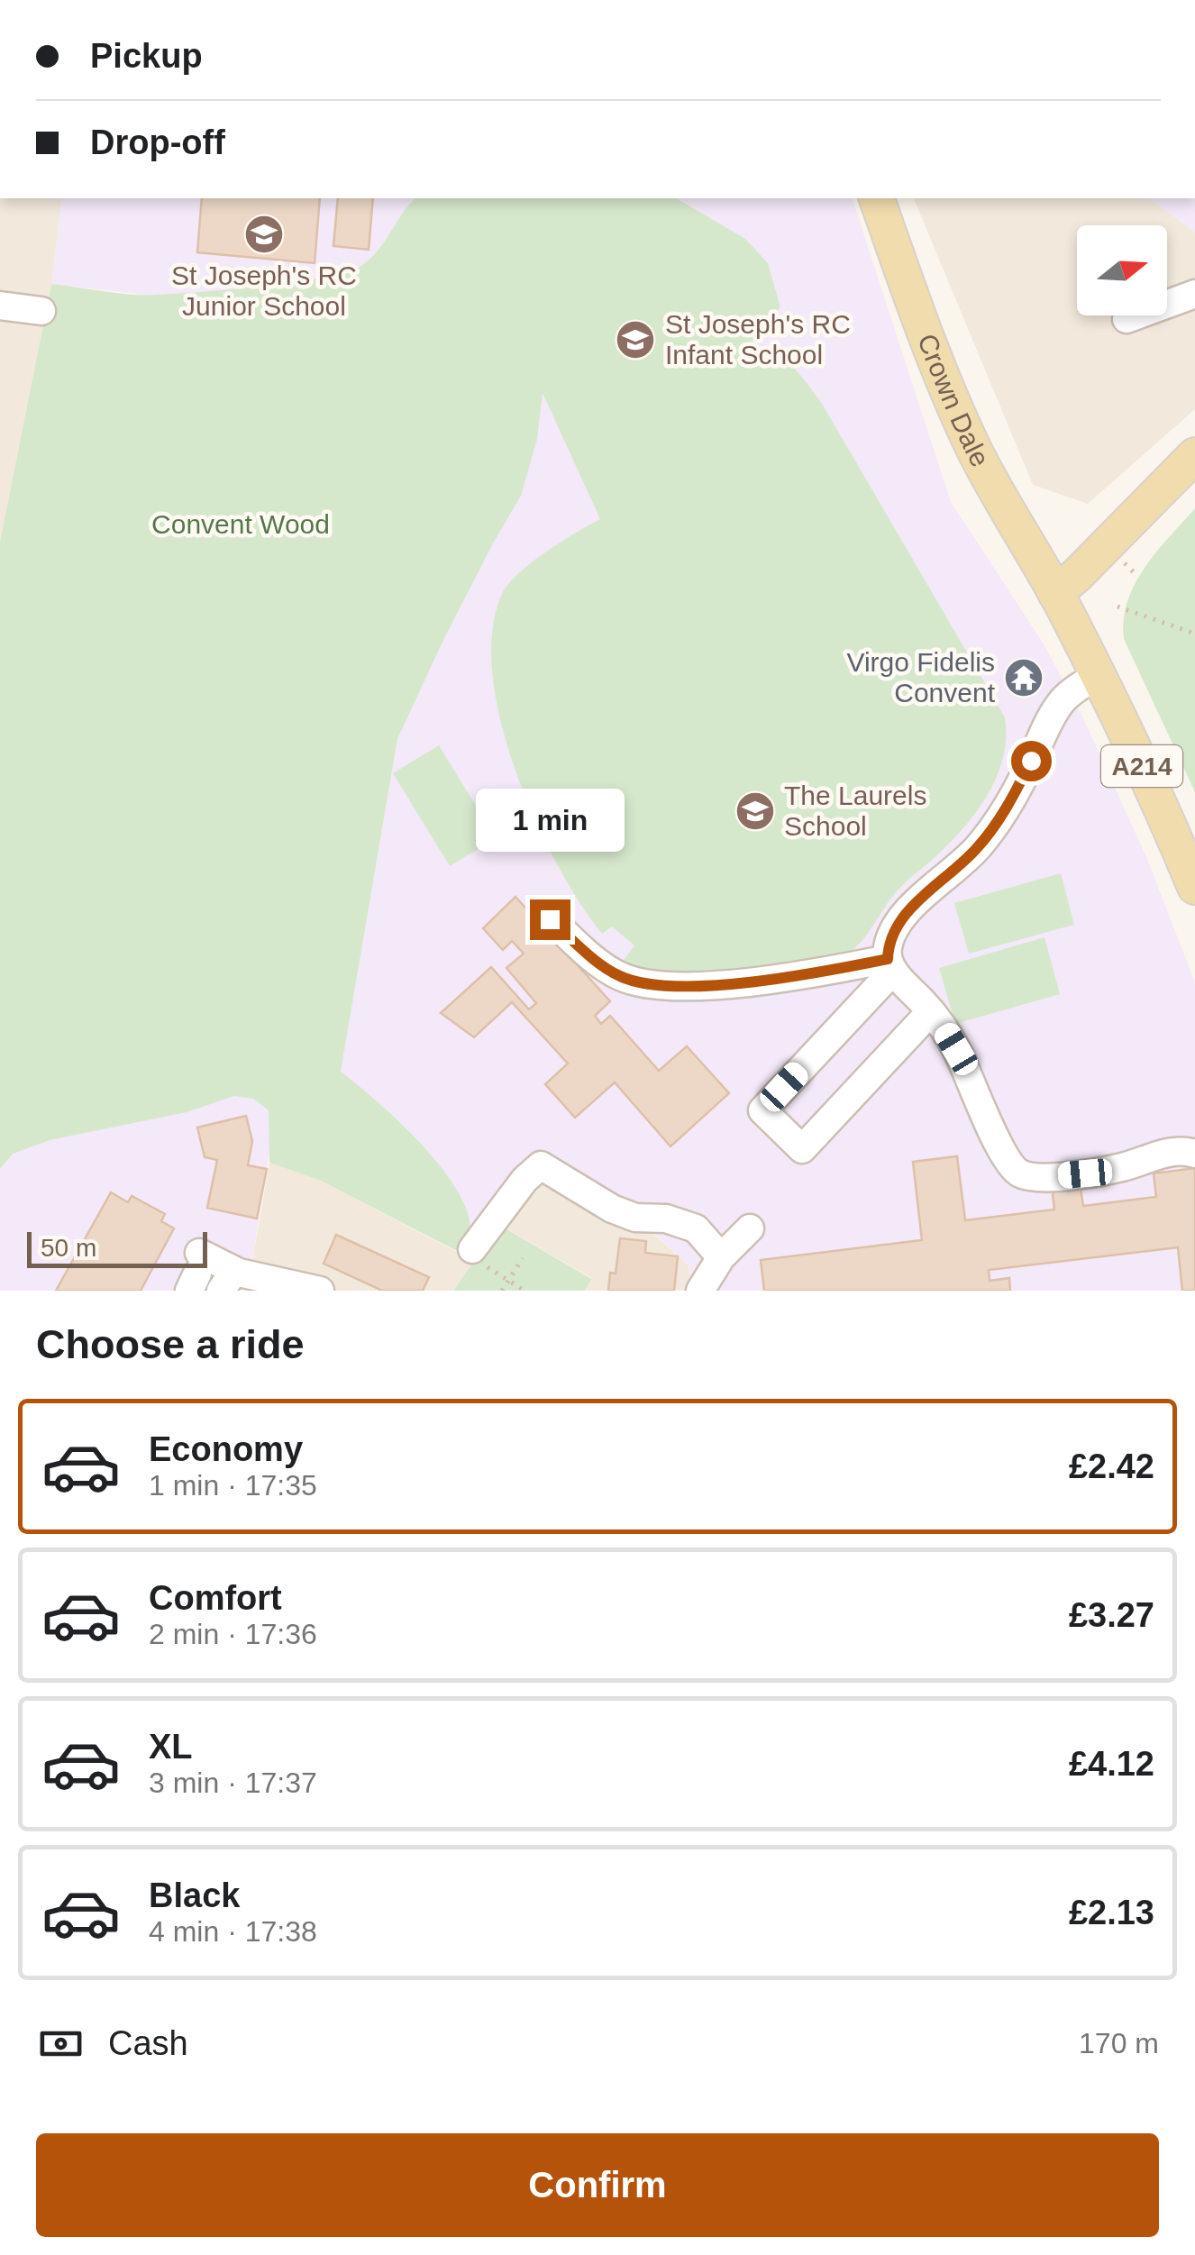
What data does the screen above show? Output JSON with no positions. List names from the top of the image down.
{
  "streets": {
    "main road": ["Crown Dale", "A214"]
  },
  "crossings": [
    ["Crown Dale", "A214"]
  ],
  "parks": ["Convent Wood"],
  "places": {
    "school or university": ["St Joseph's RC Junior School", "St Joseph's RC Infant School", "The Laurels School"],
    "temple": ["Virgo Fidelis Convent"]
  },
  "scale_bar": "50 m",
  "north": "right",
  "page": {
    "banner": ["Pickup", "Drop-off"],
    "bubble": "1 min",
    "scale": "50 m",
    "heading": "Choose a ride",
    "list": [
      {
        "name": "Economy",
        "note": "1 min · 17:35",
        "value": "£2.42"
      },
      {
        "name": "Comfort",
        "note": "2 min · 17:36",
        "value": "£3.27"
      },
      {
        "name": "XL",
        "note": "3 min · 17:37",
        "value": "£4.12"
      },
      {
        "name": "Black",
        "note": "4 min · 17:38",
        "value": "£2.13"
      }
    ],
    "pay": ["Cash", "170 m"],
    "buttons": "Confirm"
  }
}
